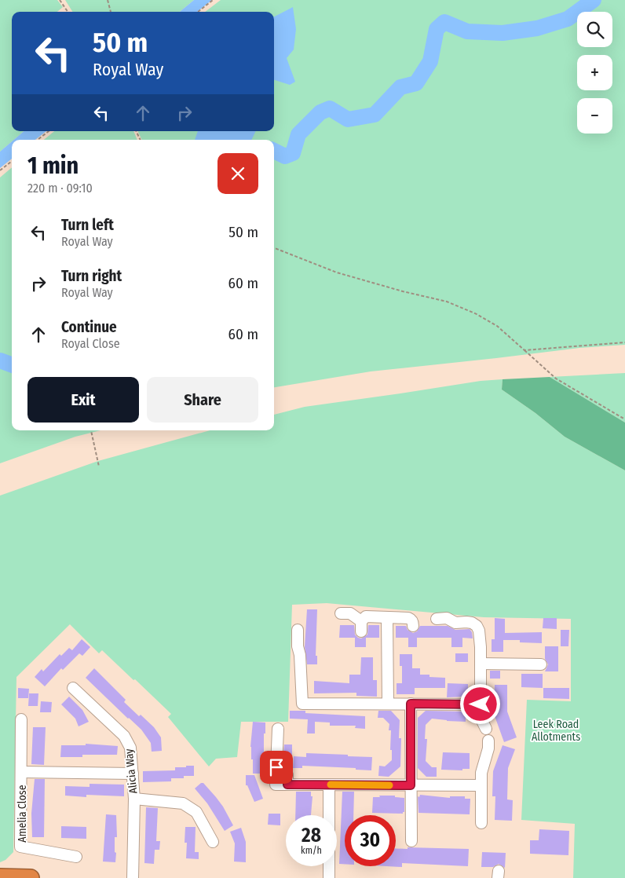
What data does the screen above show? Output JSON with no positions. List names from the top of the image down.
{
  "streets": {
    "street": ["Alicia Way", "Amelia Close"]
  },
  "crossings": [
    ["Alicia Way", "Amelia Close"]
  ],
  "parks": ["Leek Road Allotments"],
  "page": {
    "map_buttons": ["+", "−"],
    "turn": ["50 m", "Royal Way"],
    "heading": ["1 min", "220 m · 09:10"],
    "list": [
      {
        "name": "Turn left",
        "note": "Royal Way",
        "value": "50 m"
      },
      {
        "name": "Turn right",
        "note": "Royal Way",
        "value": "60 m"
      },
      {
        "name": "Continue",
        "note": "Royal Close",
        "value": "60 m"
      }
    ],
    "buttons": ["Exit", "Share"],
    "speed": "28 km/h",
    "limit": "30"
  }
}
